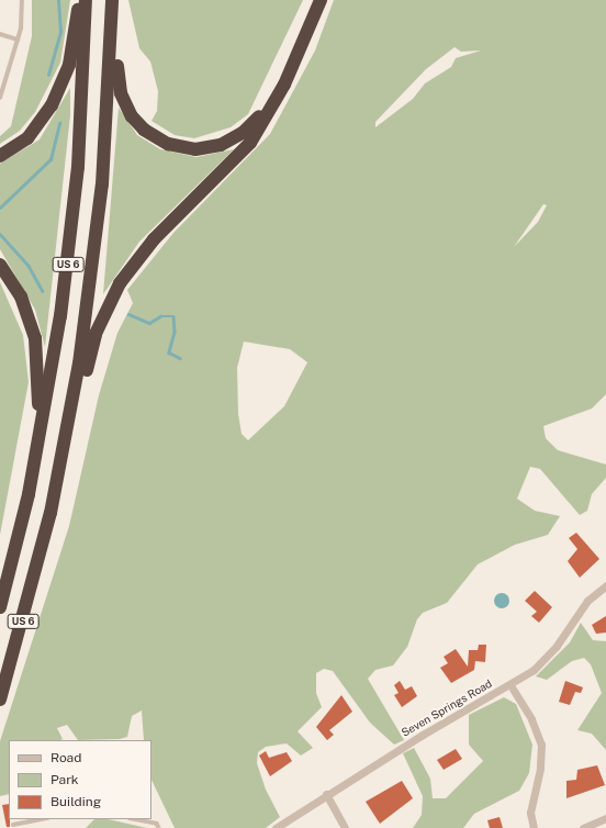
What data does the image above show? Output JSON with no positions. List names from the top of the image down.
{
  "streets": {
    "highway": ["US 6"],
    "street": ["Seven Springs Road"]
  },
  "legend": ["Road", "Park", "Building"]
}
